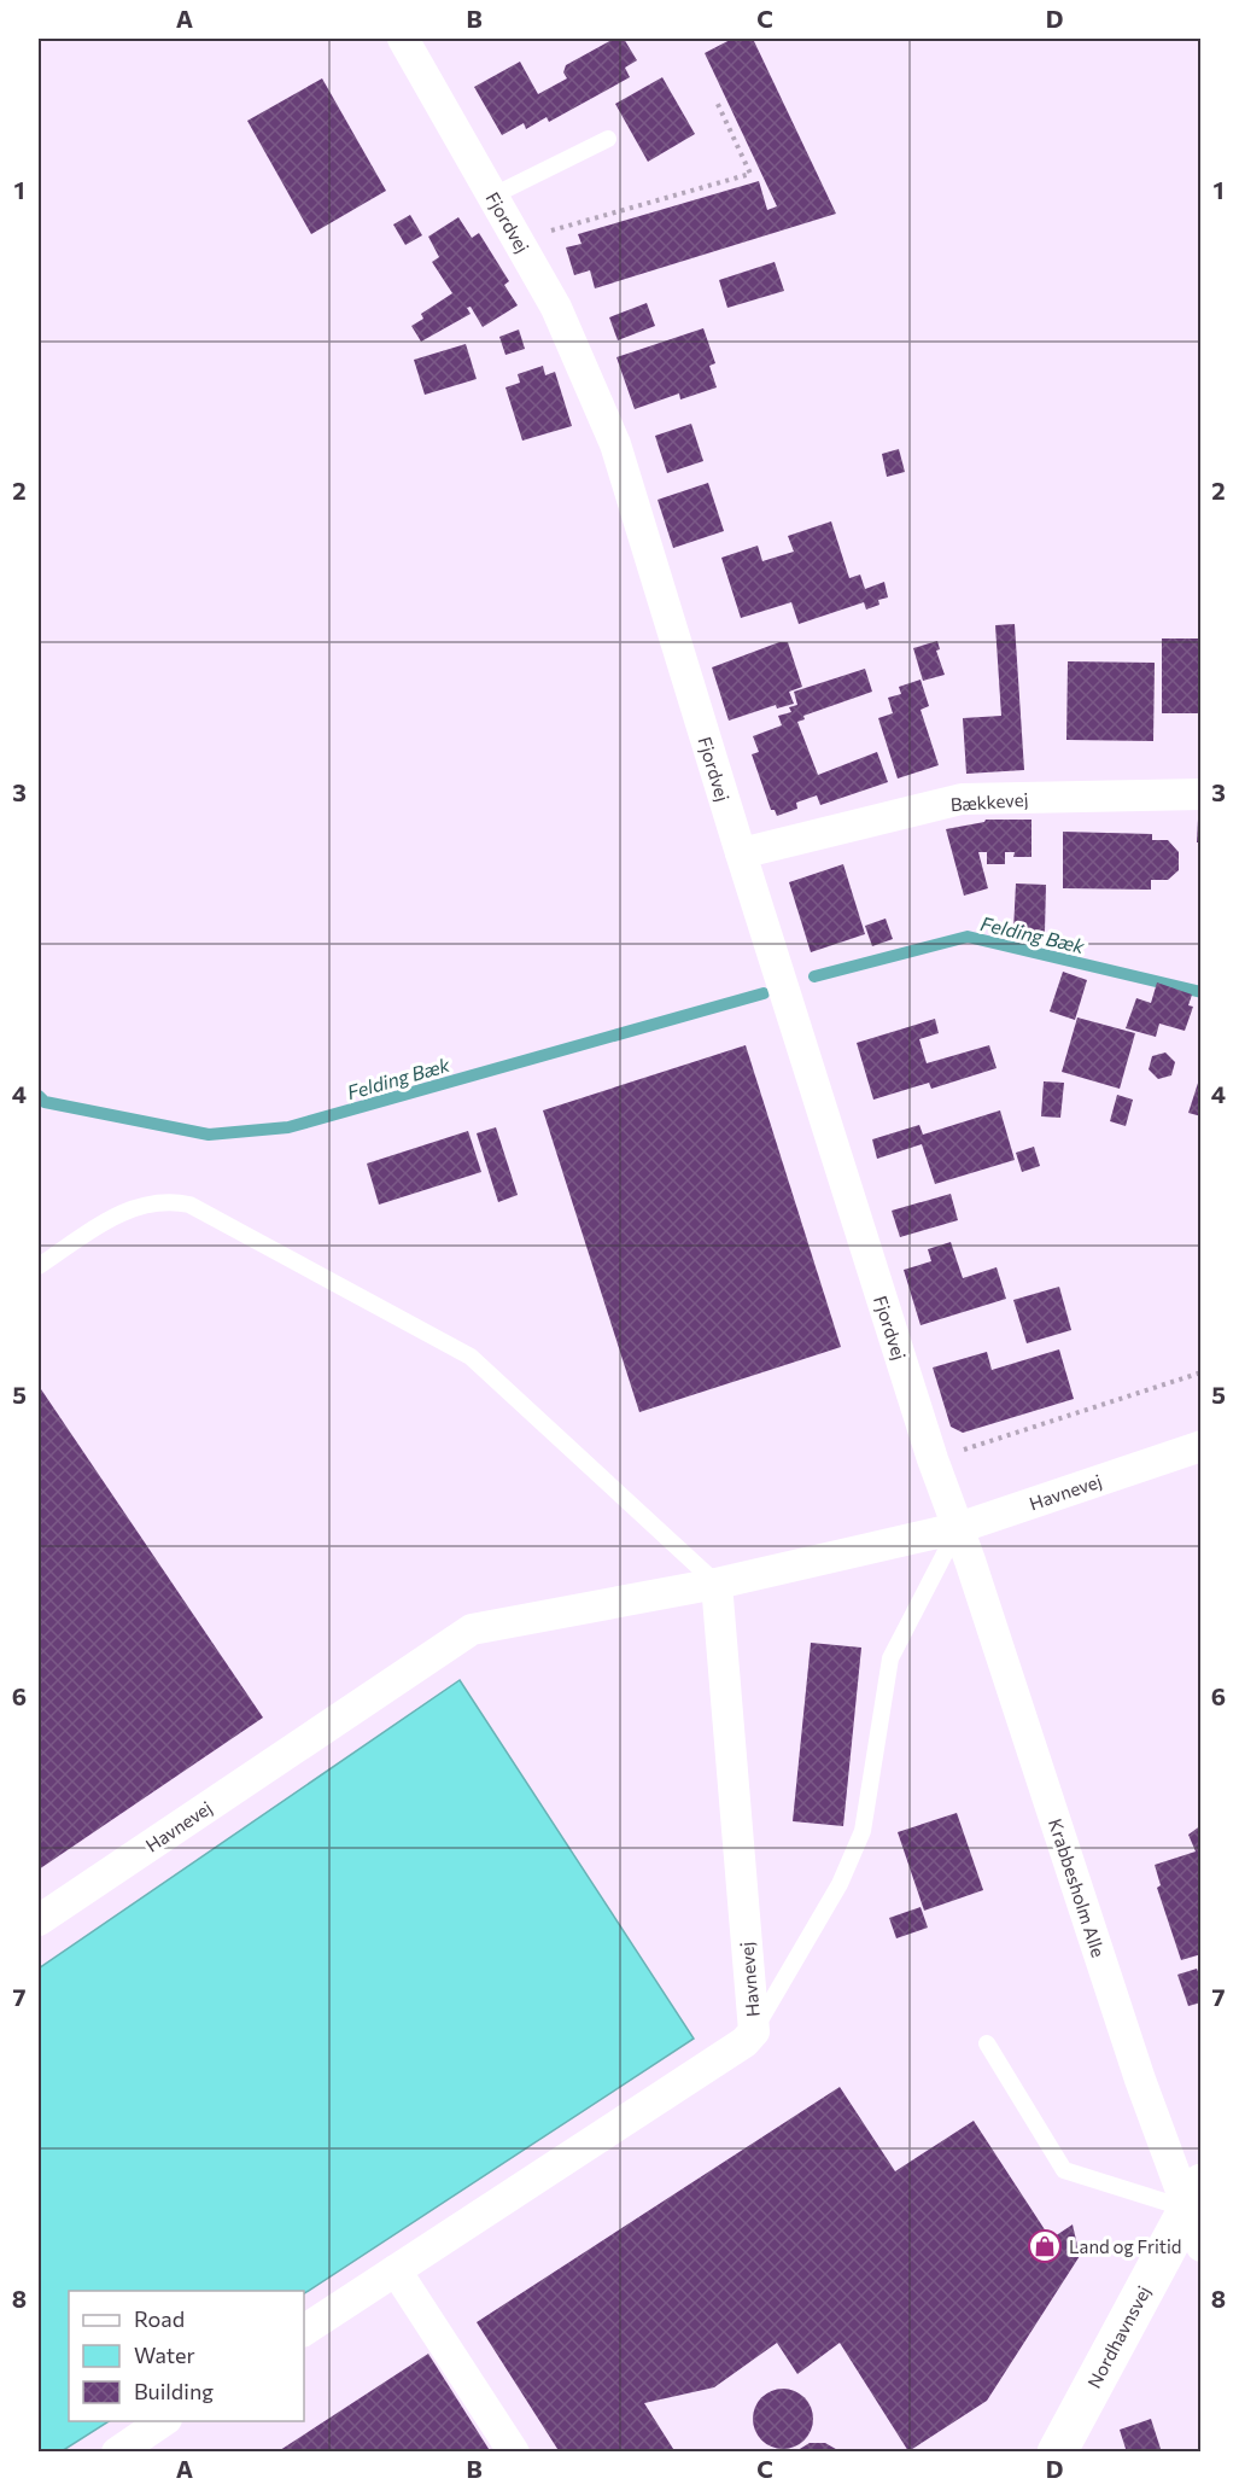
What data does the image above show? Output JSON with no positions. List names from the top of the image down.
{
  "streets": {
    "street": [
      "Fjordvej",
      "Bækkevej",
      "Havnevej",
      "Krabbesholm Alle",
      "Nordhavnsvej"
    ]
  },
  "crossings": [
    ["Fjordvej", "Bækkevej"],
    ["Fjordvej", "Havnevej"],
    ["Fjordvej", "Krabbesholm Alle"],
    ["Havnevej", "Krabbesholm Alle"],
    ["Krabbesholm Alle", "Nordhavnsvej"]
  ],
  "water": ["Felding Bæk"],
  "places": {
    "shop": ["Land og Fritid"]
  },
  "legend": ["Road", "Water", "Building"],
  "grid": {
    "columns": [
      "A",
      "B",
      "C",
      "D"
    ],
    "rows": [
      "1",
      "2",
      "3",
      "4",
      "5",
      "6",
      "7",
      "8"
    ]
  }
}
